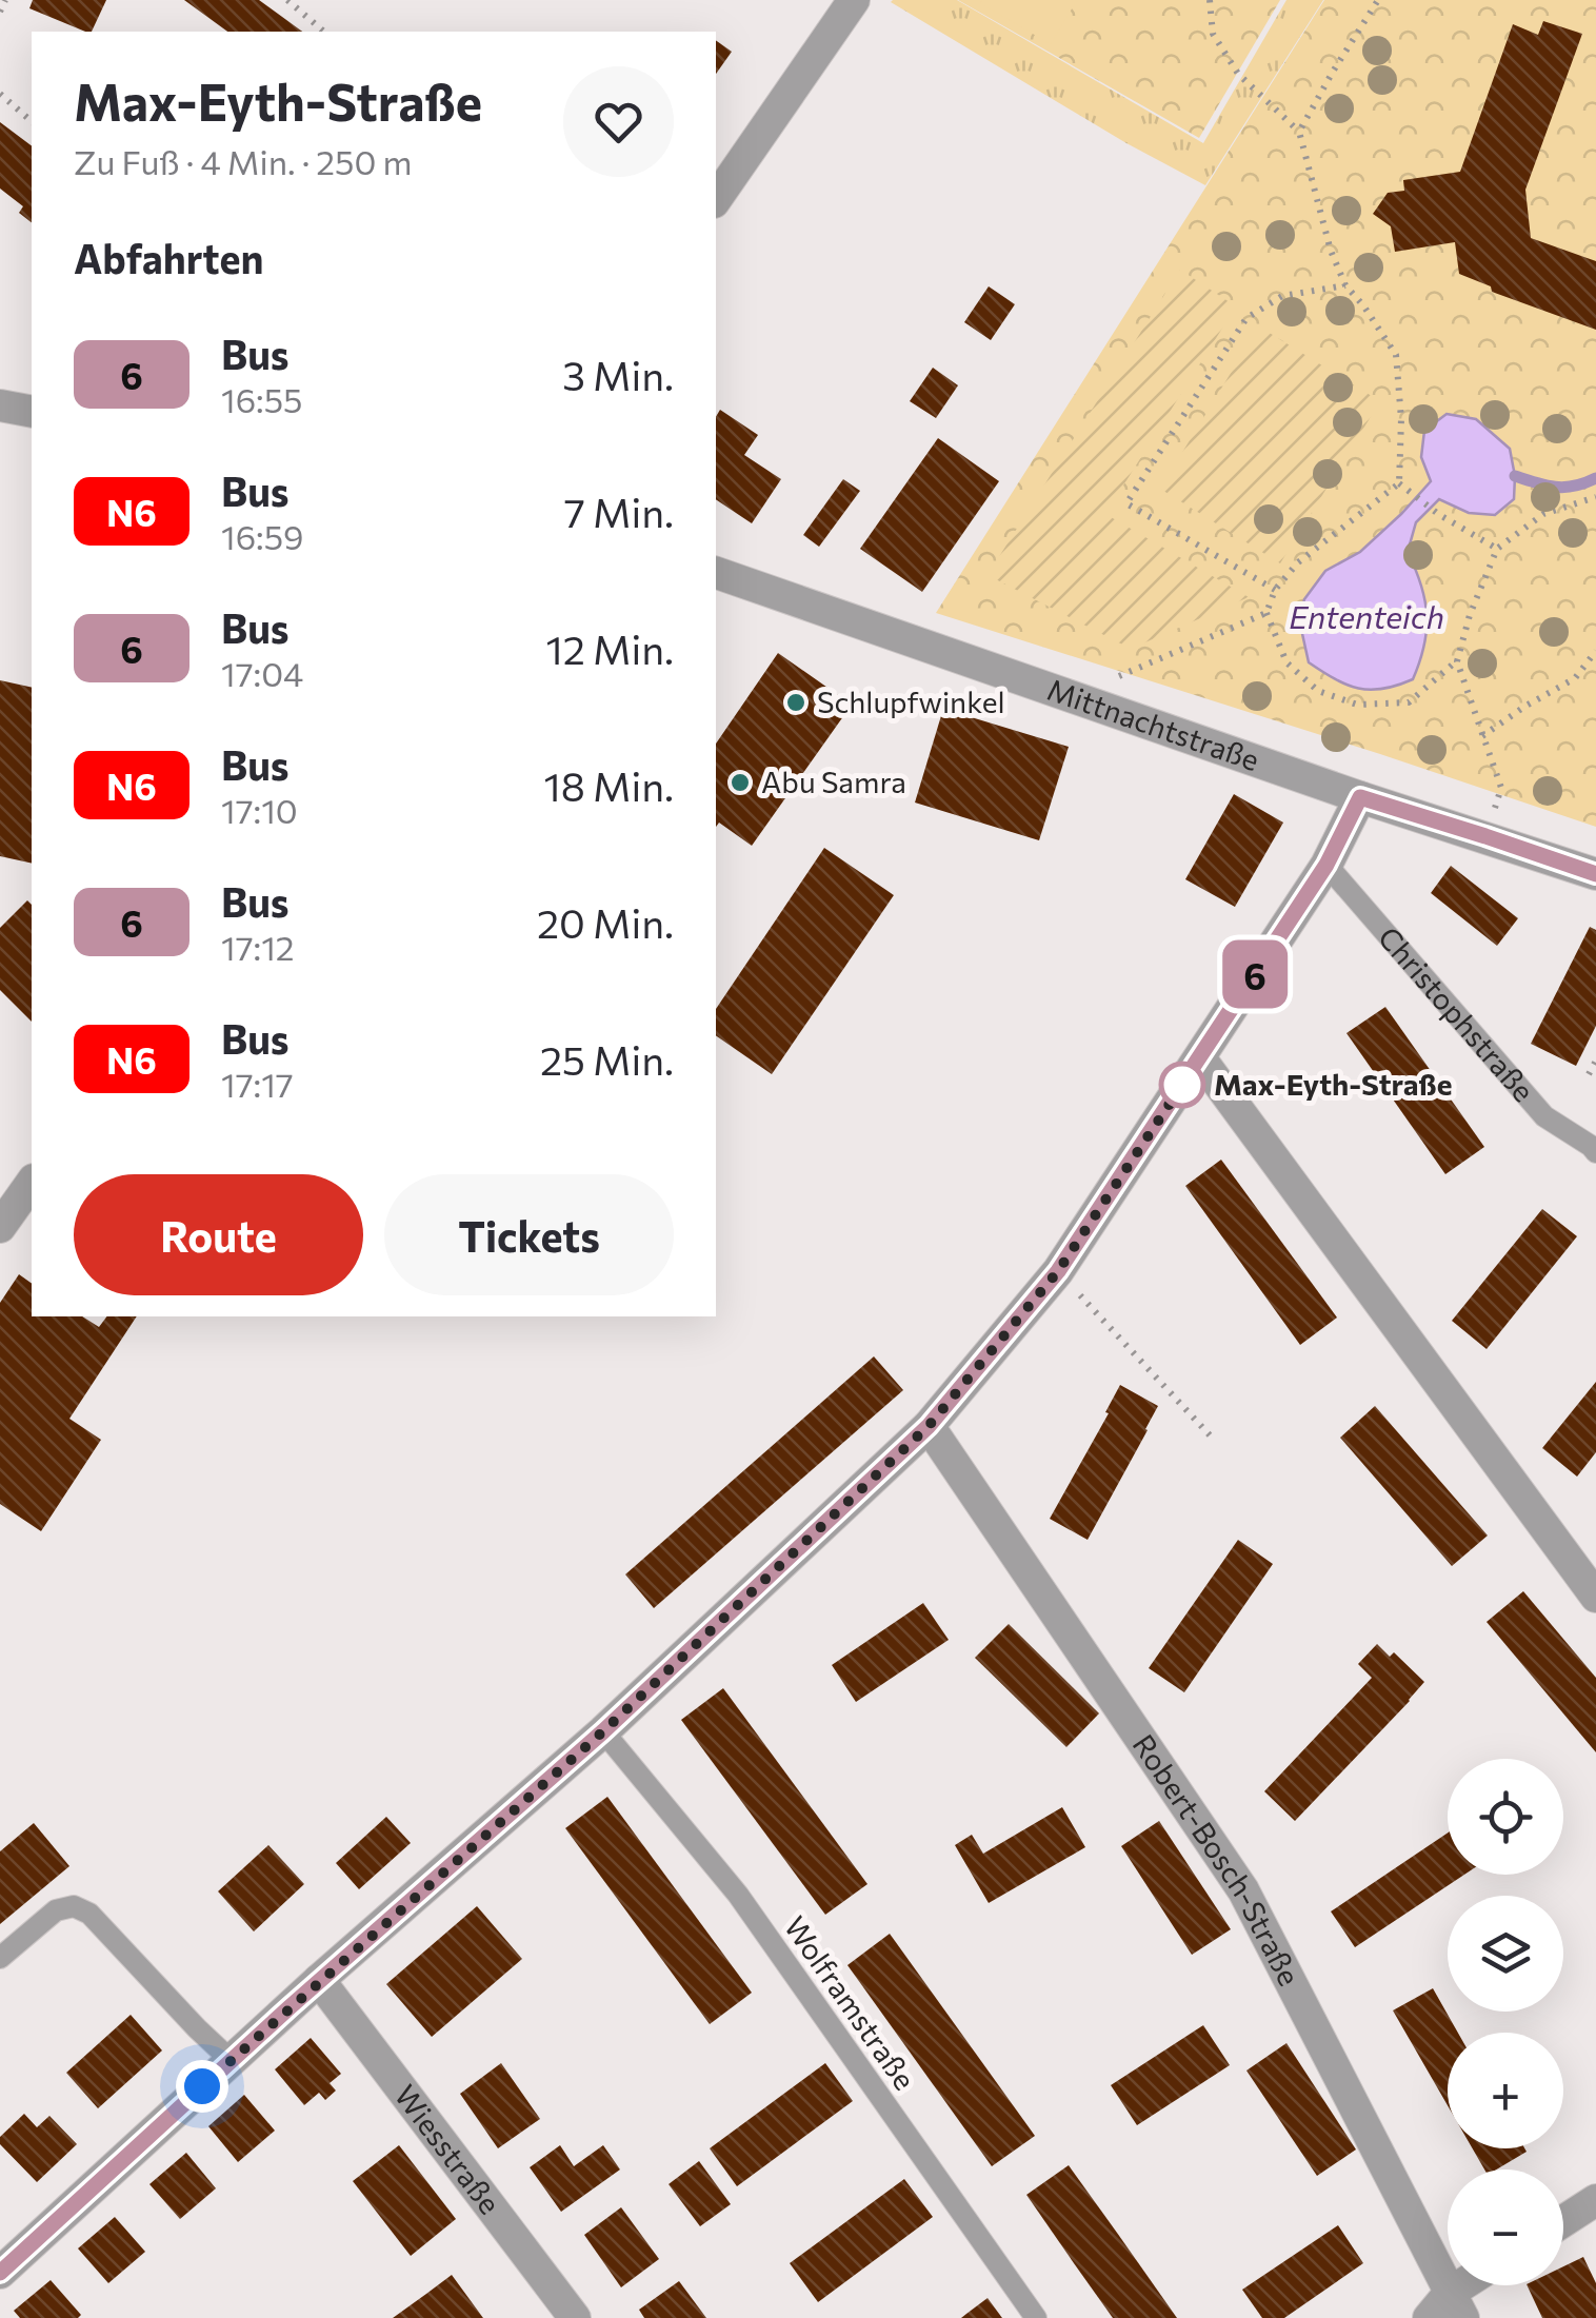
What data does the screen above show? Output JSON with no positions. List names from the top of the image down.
{
  "streets": {
    "street": ["Mittnachtstraße", "Robert-Bosch-Straße", "Wiesstraße"],
    "lane": ["Christophstraße", "Wolframstraße"]
  },
  "water": ["Ententeich"],
  "places": ["Schlupfwinkel", "Abu Samra", "Max-Eyth-Straße"],
  "lines": ["bus line 6"],
  "page": {
    "on_map": "6",
    "heading": [
      ["Max-Eyth-Straße", "Zu Fuß · 4 Min. · 250 m"],
      "Abfahrten"
    ],
    "list": [
      {
        "mark": "6",
        "name": "Bus",
        "note": "16:55",
        "value": "3 Min."
      },
      {
        "mark": "N6",
        "name": "Bus",
        "note": "16:59",
        "value": "7 Min."
      },
      {
        "mark": "6",
        "name": "Bus",
        "note": "17:04",
        "value": "12 Min."
      },
      {
        "mark": "N6",
        "name": "Bus",
        "note": "17:10",
        "value": "18 Min."
      },
      {
        "mark": "6",
        "name": "Bus",
        "note": "17:12",
        "value": "20 Min."
      },
      {
        "mark": "N6",
        "name": "Bus",
        "note": "17:17",
        "value": "25 Min."
      }
    ],
    "buttons": ["Route", "Tickets"],
    "map_buttons": ["+", "−"]
  }
}
